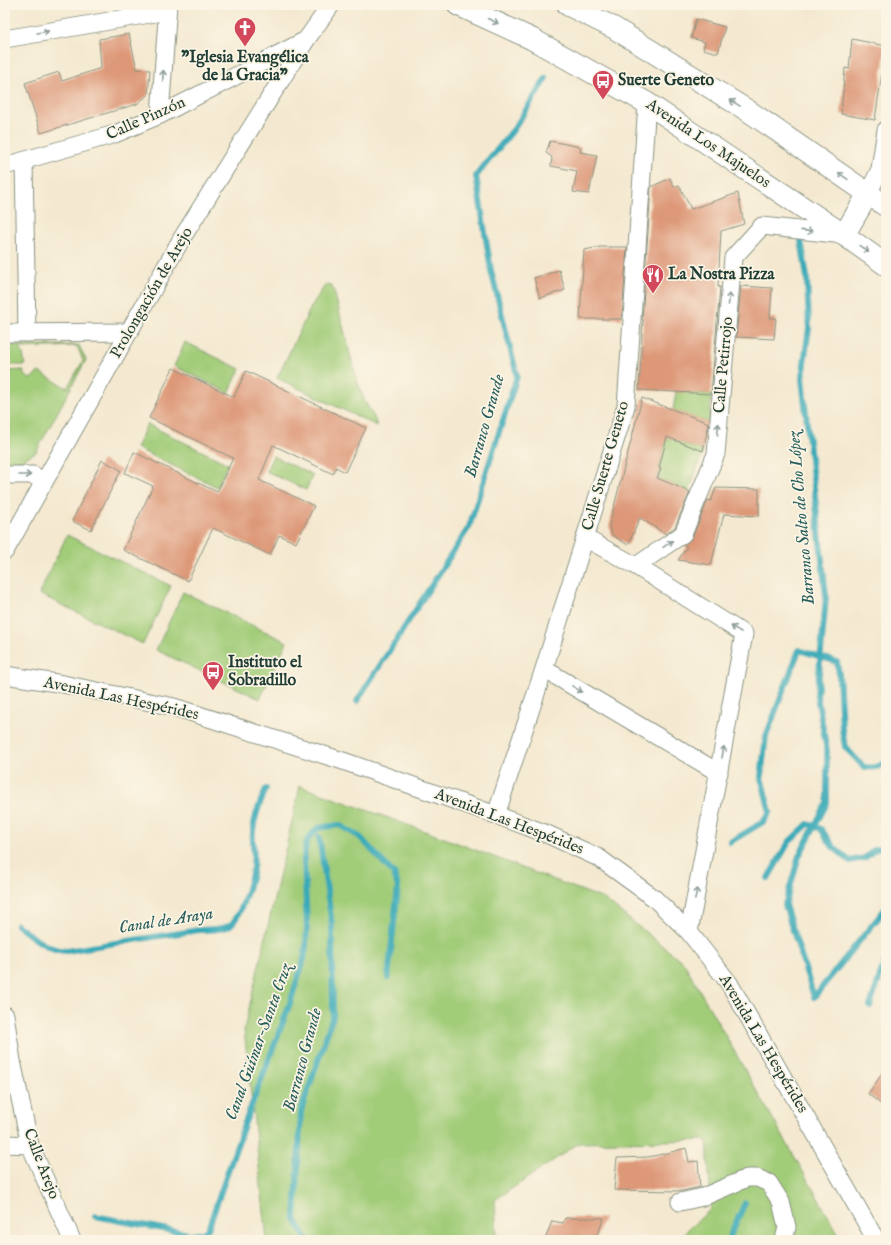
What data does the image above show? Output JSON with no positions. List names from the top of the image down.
{
  "streets": {
    "street": [
      "Calle Pinzón",
      "Avenida Los Majuelos",
      "Prolongación de Arejo",
      "Calle Petirrojo",
      "Calle Suerte Geneto",
      "Avenida Las Hespérides",
      "Calle Arejo"
    ]
  },
  "crossings": [
    ["Calle Pinzón", "Prolongación de Arejo"],
    ["Avenida Los Majuelos", "Calle Petirrojo"],
    ["Avenida Los Majuelos", "Calle Suerte Geneto"],
    ["Calle Suerte Geneto", "Avenida Las Hespérides"]
  ],
  "one_way": ["Calle Petirrojo"],
  "water": [
    "Barranco Grande",
    "Barranco Salto de Cho López",
    "Canal de Araya",
    "Canal Güímar-Santa Cruz"
  ],
  "places": {
    "church": ["\"Iglesia Evangélica de la Gracia\""],
    "bus stop": ["Suerte Geneto", "Instituto el Sobradillo"],
    "restaurant": ["La Nostra Pizza"]
  }
}
